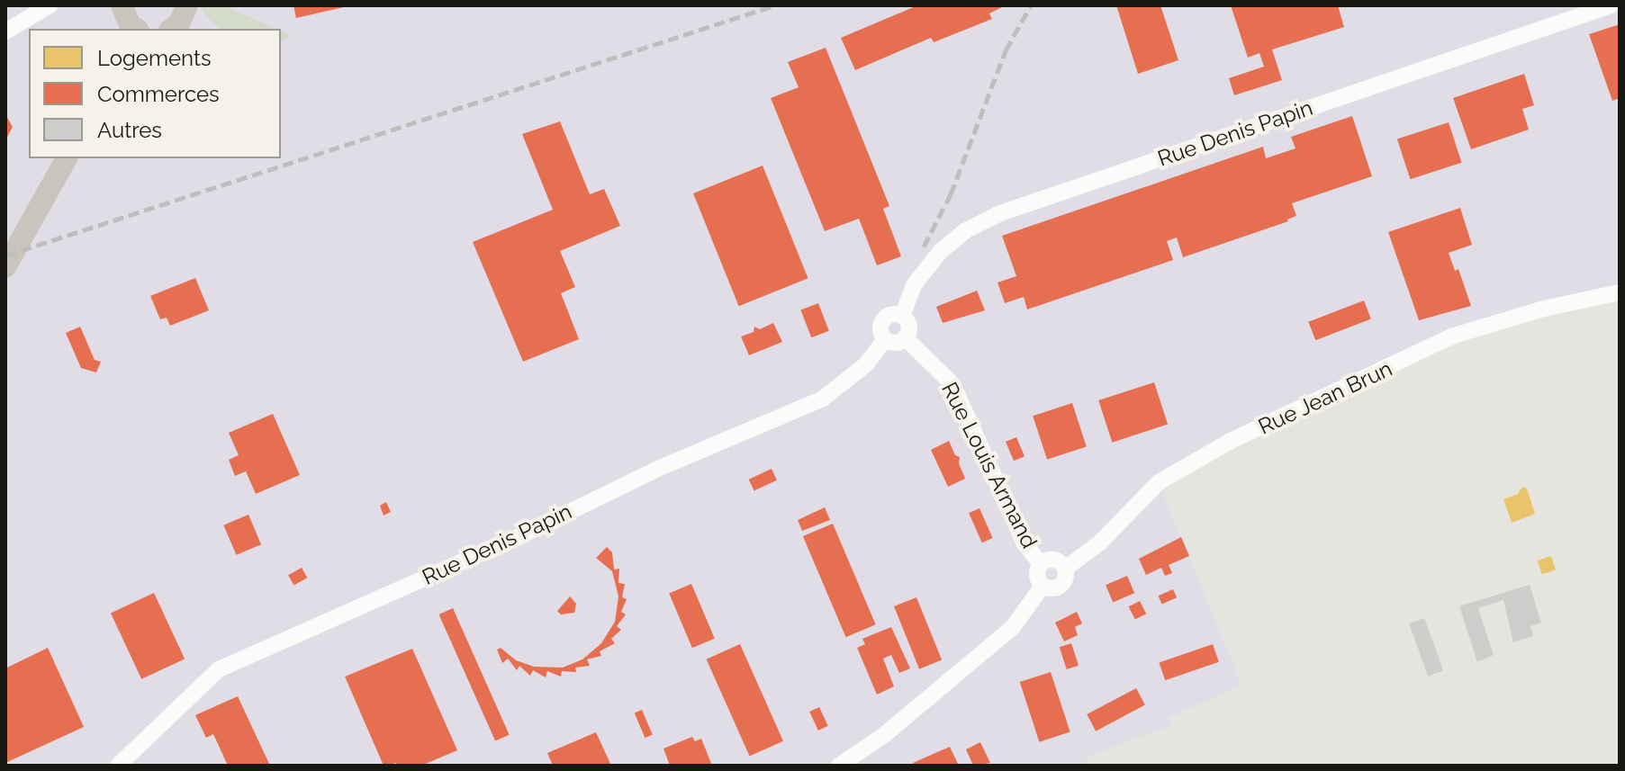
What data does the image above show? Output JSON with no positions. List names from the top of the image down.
{
  "streets": {
    "street": ["Rue Denis Papin", "Rue Jean Brun", "Rue Louis Armand"]
  },
  "crossings": [
    ["Rue Denis Papin", "Rue Louis Armand"],
    ["Rue Jean Brun", "Rue Louis Armand"]
  ],
  "legend": ["Logements", "Commerces", "Autres"]
}
